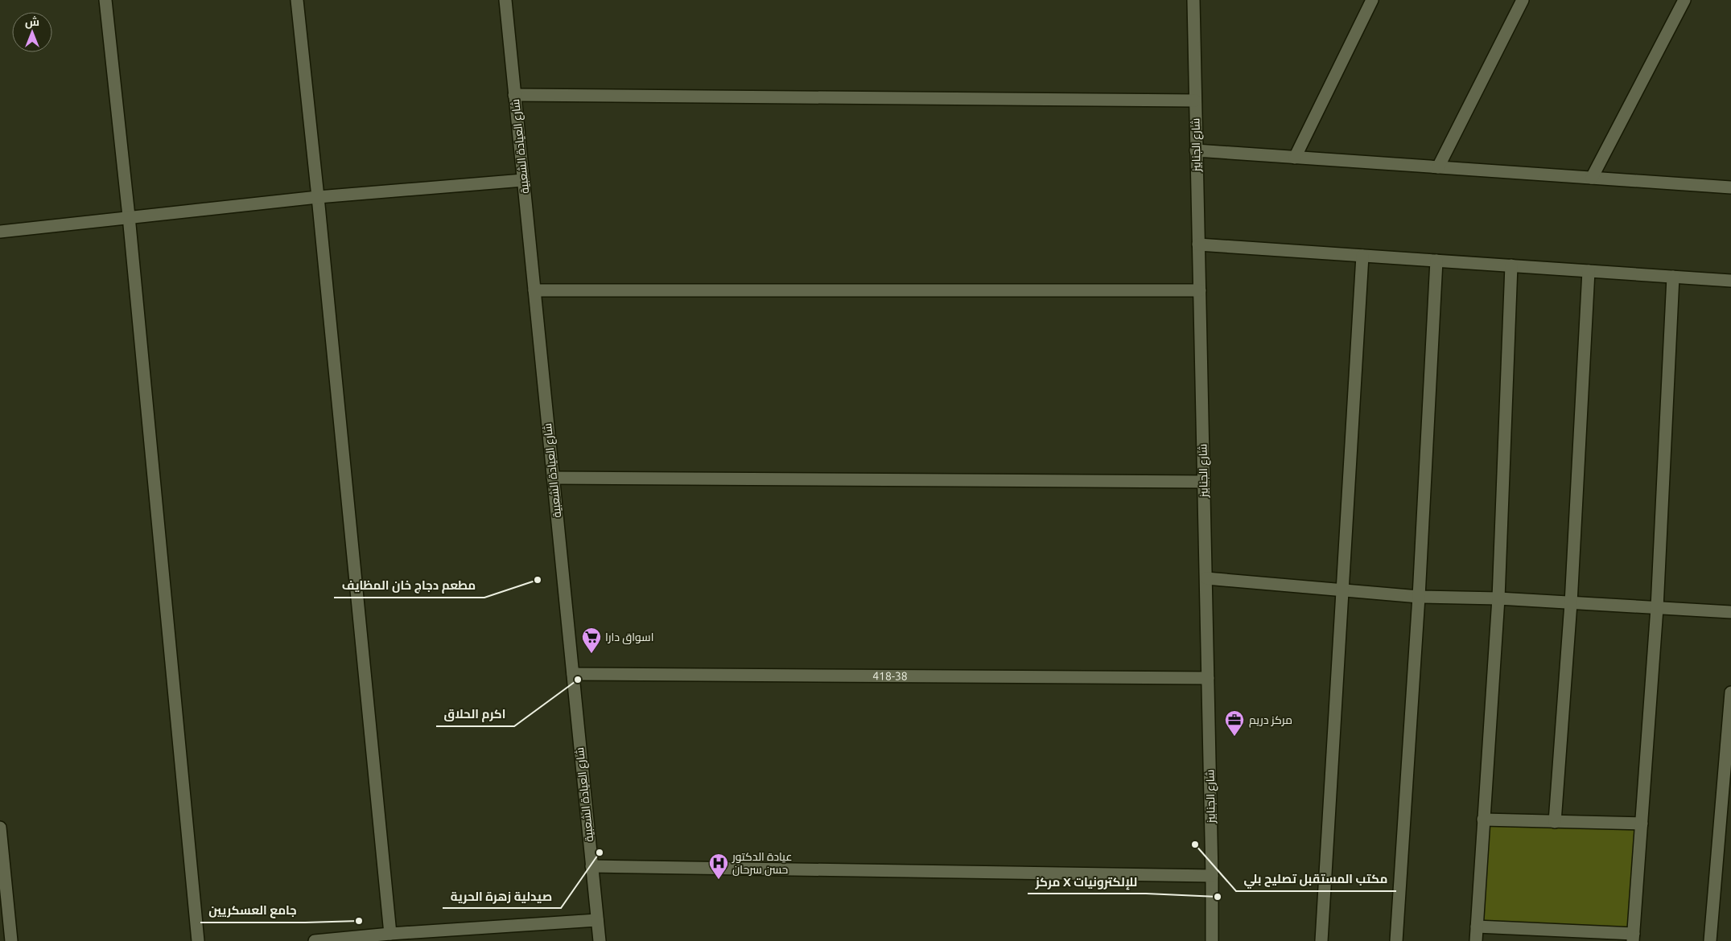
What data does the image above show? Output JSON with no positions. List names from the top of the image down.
{
  "streets": {
    "street": ["شارع الجنابيز", "شارع العيادة الشعبية", "418-38"]
  },
  "crossings": [
    ["شارع الجنابيز", "418-38"],
    ["شارع العيادة الشعبية", "418-38"]
  ],
  "places": {
    "other": [
      "مطعم دجاج خان المظايف",
      "اكرم الحلاق",
      "مكتب المستقبل تصليح بلي",
      "صيدلية زهرة الحرية",
      "مركز X للإلكترونيات",
      "جامع العسكريين"
    ],
    "supermarket": ["اسواق دارا"],
    "office": ["مركز دريم"],
    "hospital": ["عيادة الدكتور حسن سرحان"]
  },
  "north": "top"
}
